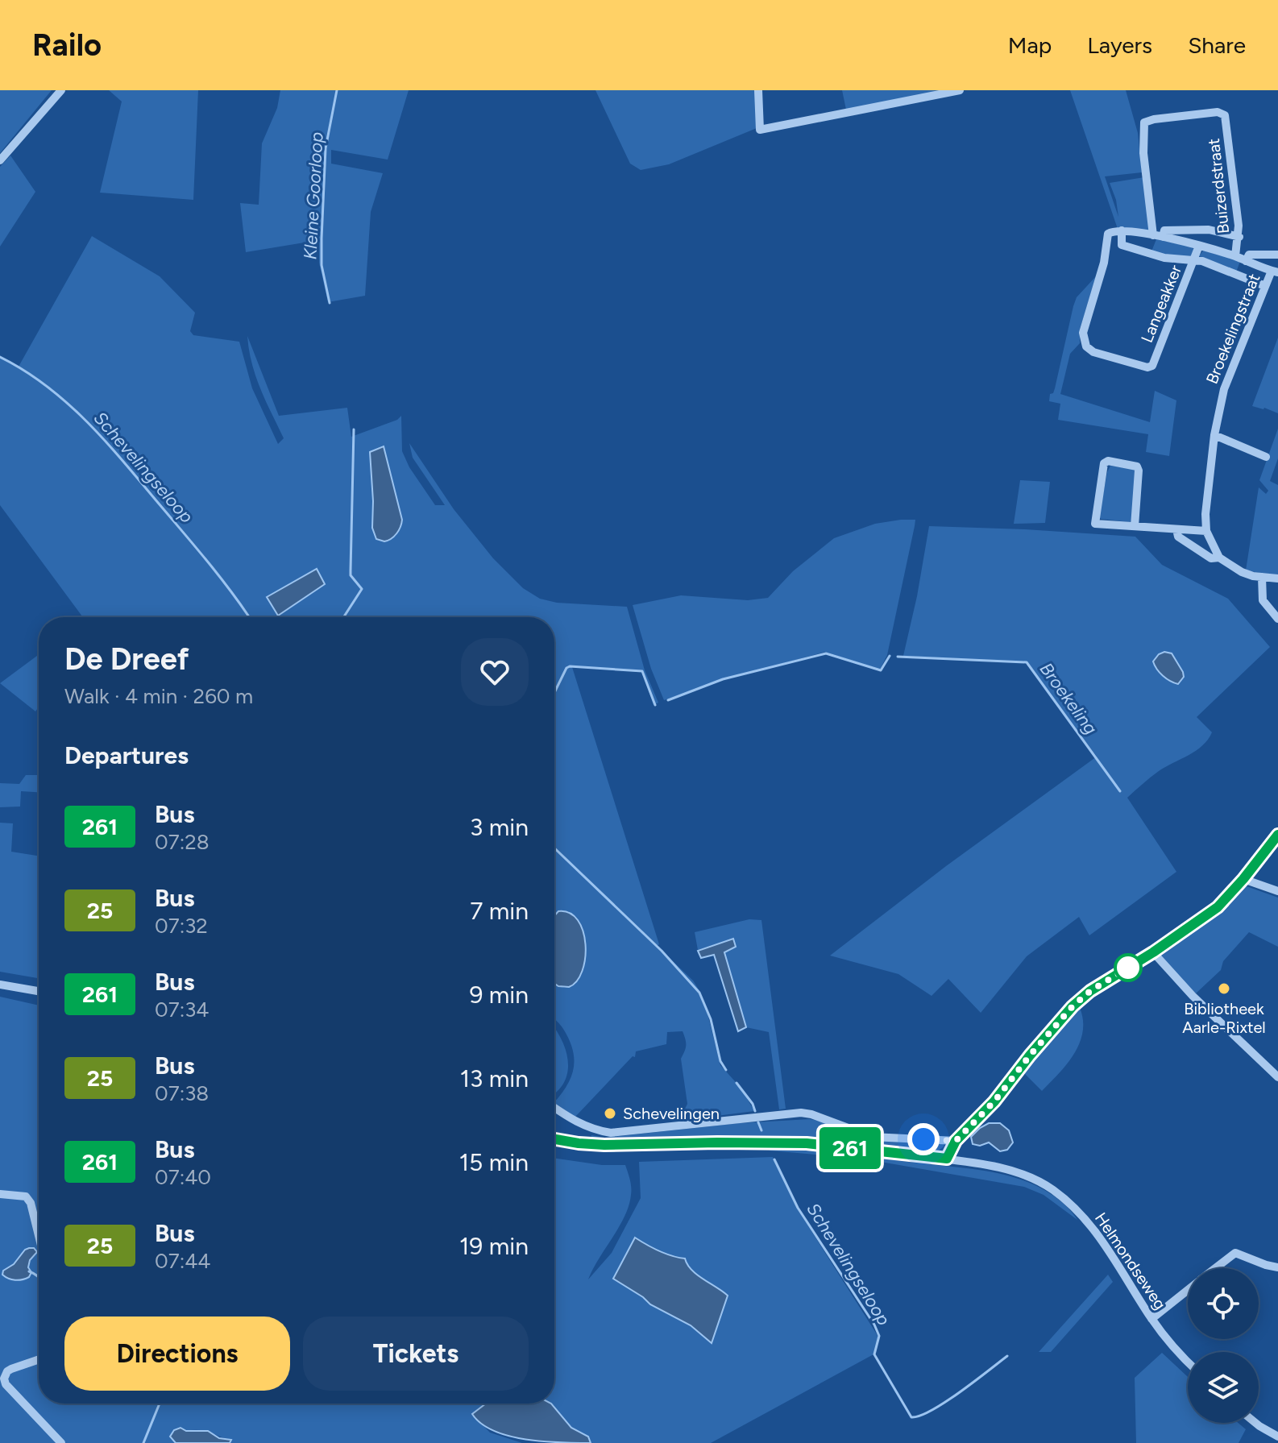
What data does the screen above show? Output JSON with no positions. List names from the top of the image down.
{
  "streets": {
    "street": [
      "Buizerdstraat",
      "Langeakker",
      "Broekelingstraat",
      "Helmondseweg"
    ]
  },
  "water": ["Kleine Goorloop", "Schevelingseloop", "Broekeling"],
  "places": ["Bibliotheek Aarle-Rixtel", "Schevelingen"],
  "lines": ["bus line 261"],
  "page": {
    "header": "Railo",
    "nav": ["Map", "Layers", "Share"],
    "on_map": "261",
    "heading": [
      ["De Dreef", "Walk · 4 min · 260 m"],
      "Departures"
    ],
    "list": [
      {
        "mark": "261",
        "name": "Bus",
        "note": "07:28",
        "value": "3 min"
      },
      {
        "mark": "25",
        "name": "Bus",
        "note": "07:32",
        "value": "7 min"
      },
      {
        "mark": "261",
        "name": "Bus",
        "note": "07:34",
        "value": "9 min"
      },
      {
        "mark": "25",
        "name": "Bus",
        "note": "07:38",
        "value": "13 min"
      },
      {
        "mark": "261",
        "name": "Bus",
        "note": "07:40",
        "value": "15 min"
      },
      {
        "mark": "25",
        "name": "Bus",
        "note": "07:44",
        "value": "19 min"
      }
    ],
    "buttons": ["Directions", "Tickets"]
  }
}
